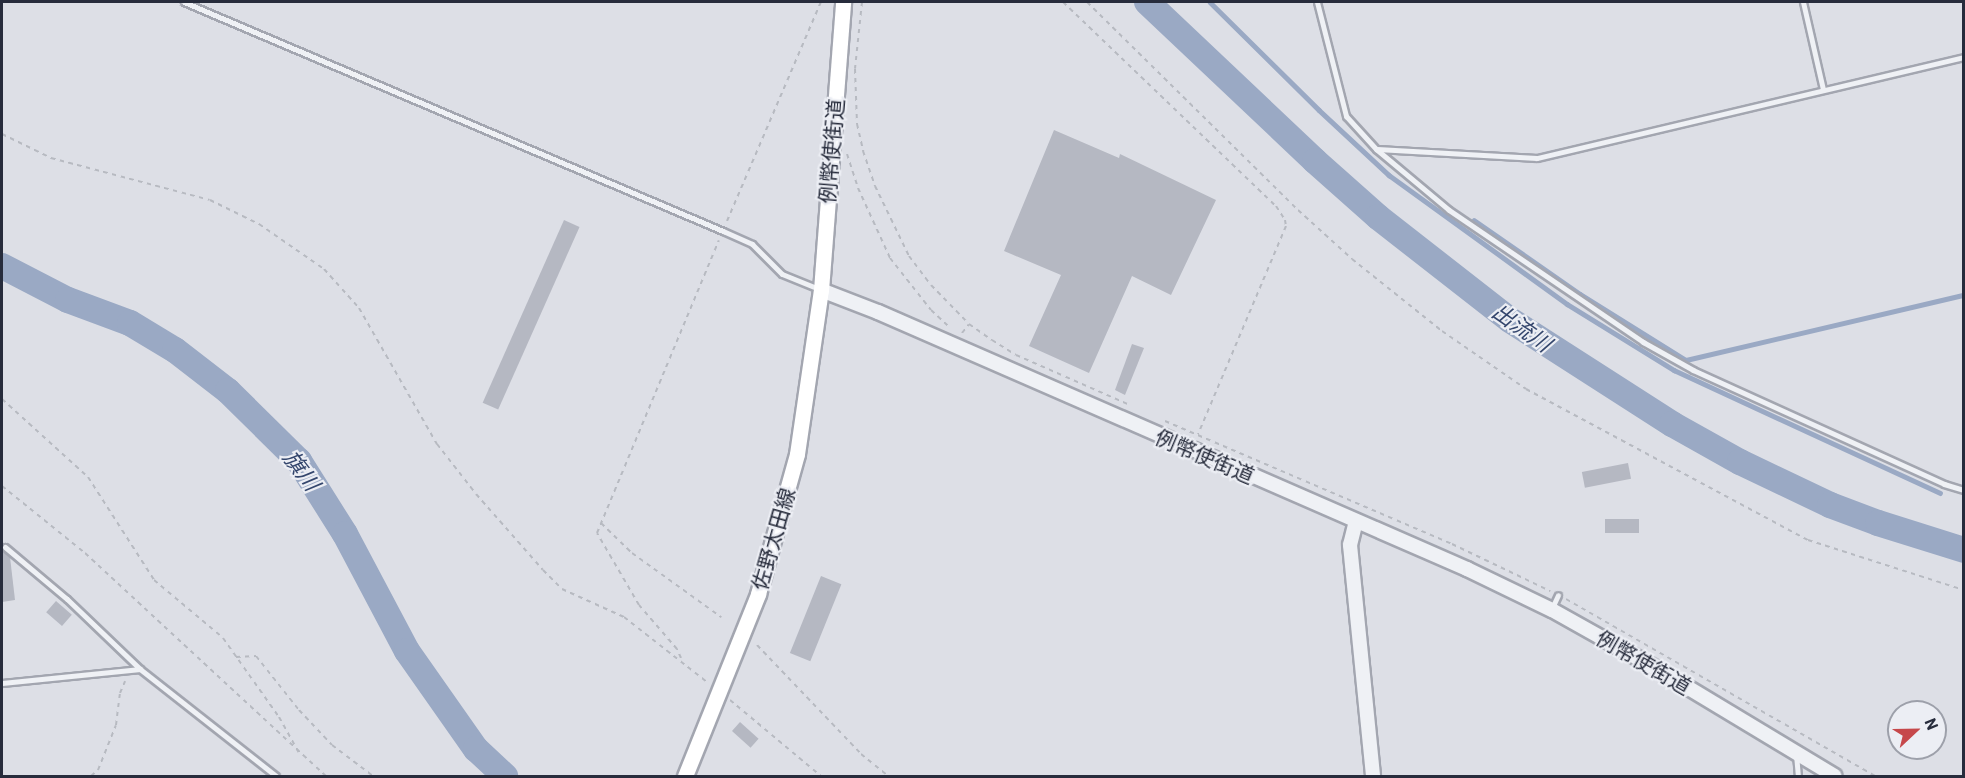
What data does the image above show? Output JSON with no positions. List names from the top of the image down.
{
  "streets": {
    "main road": ["例幣使街道", "佐野太田線"]
  },
  "crossings": [
    ["例幣使街道", "佐野太田線"]
  ],
  "water": ["出流川", "旗川"],
  "north": "right"
}
